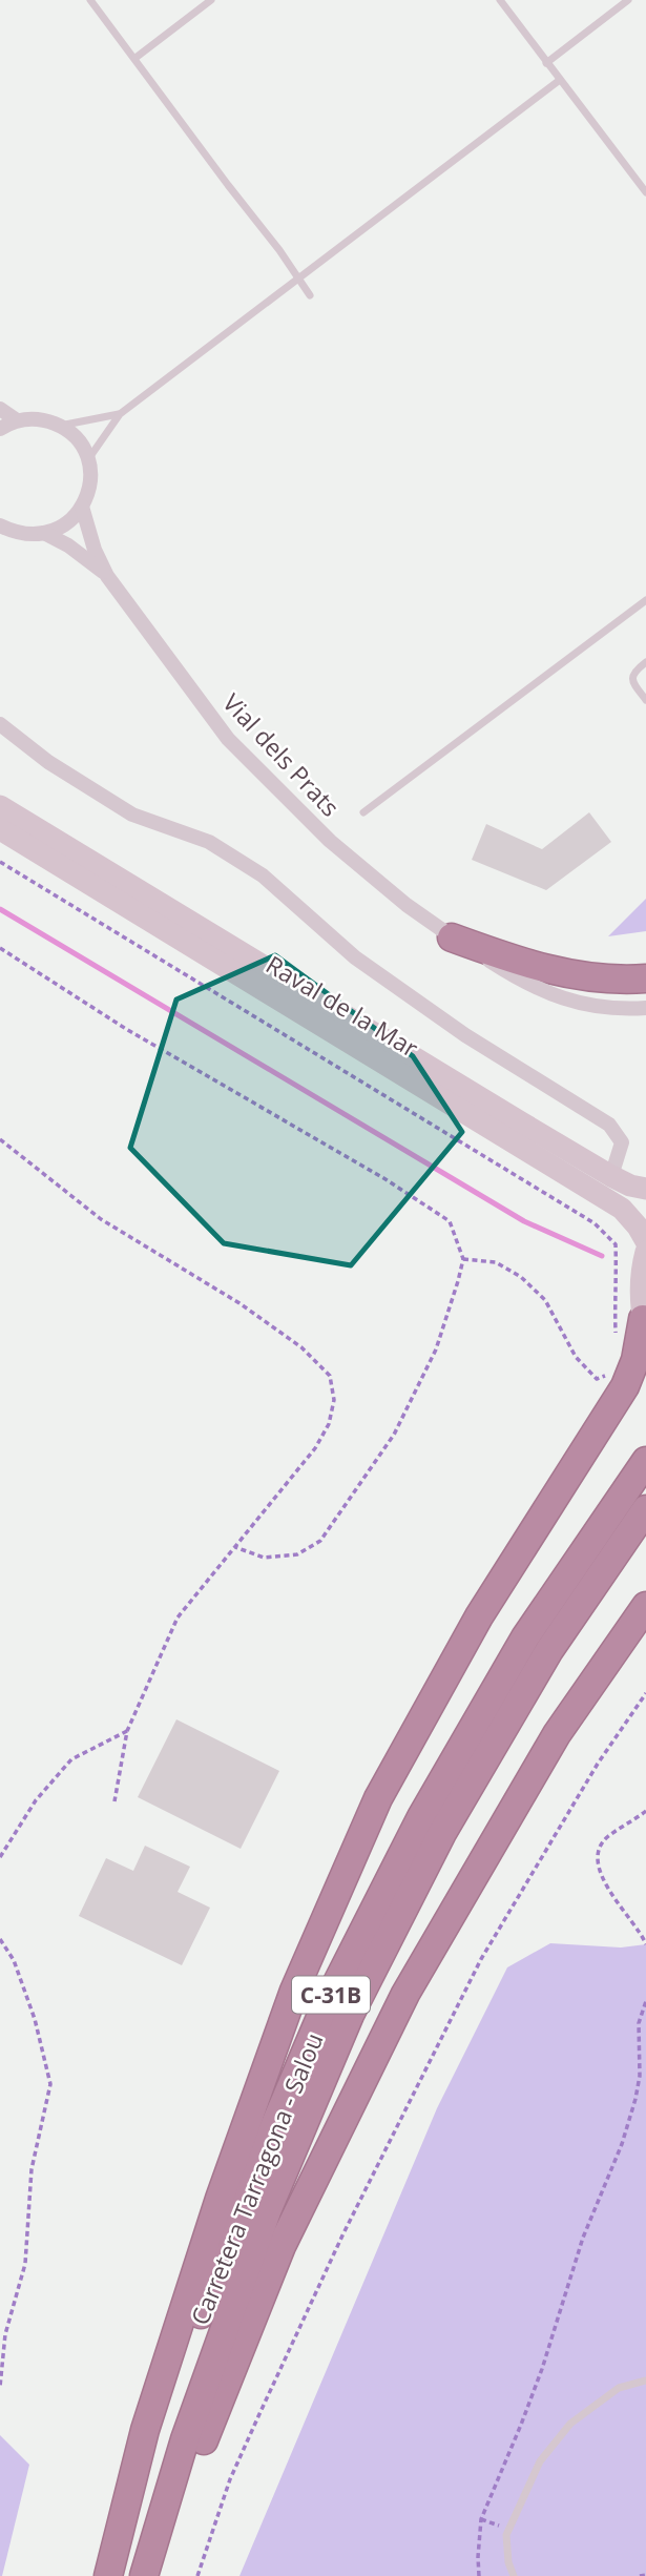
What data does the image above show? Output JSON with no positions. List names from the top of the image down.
{
  "streets": {
    "highway": ["C-31B", "Carretera Tarragona - Salou"],
    "street": ["Vial dels Prats", "Raval de la Mar"]
  }
}
